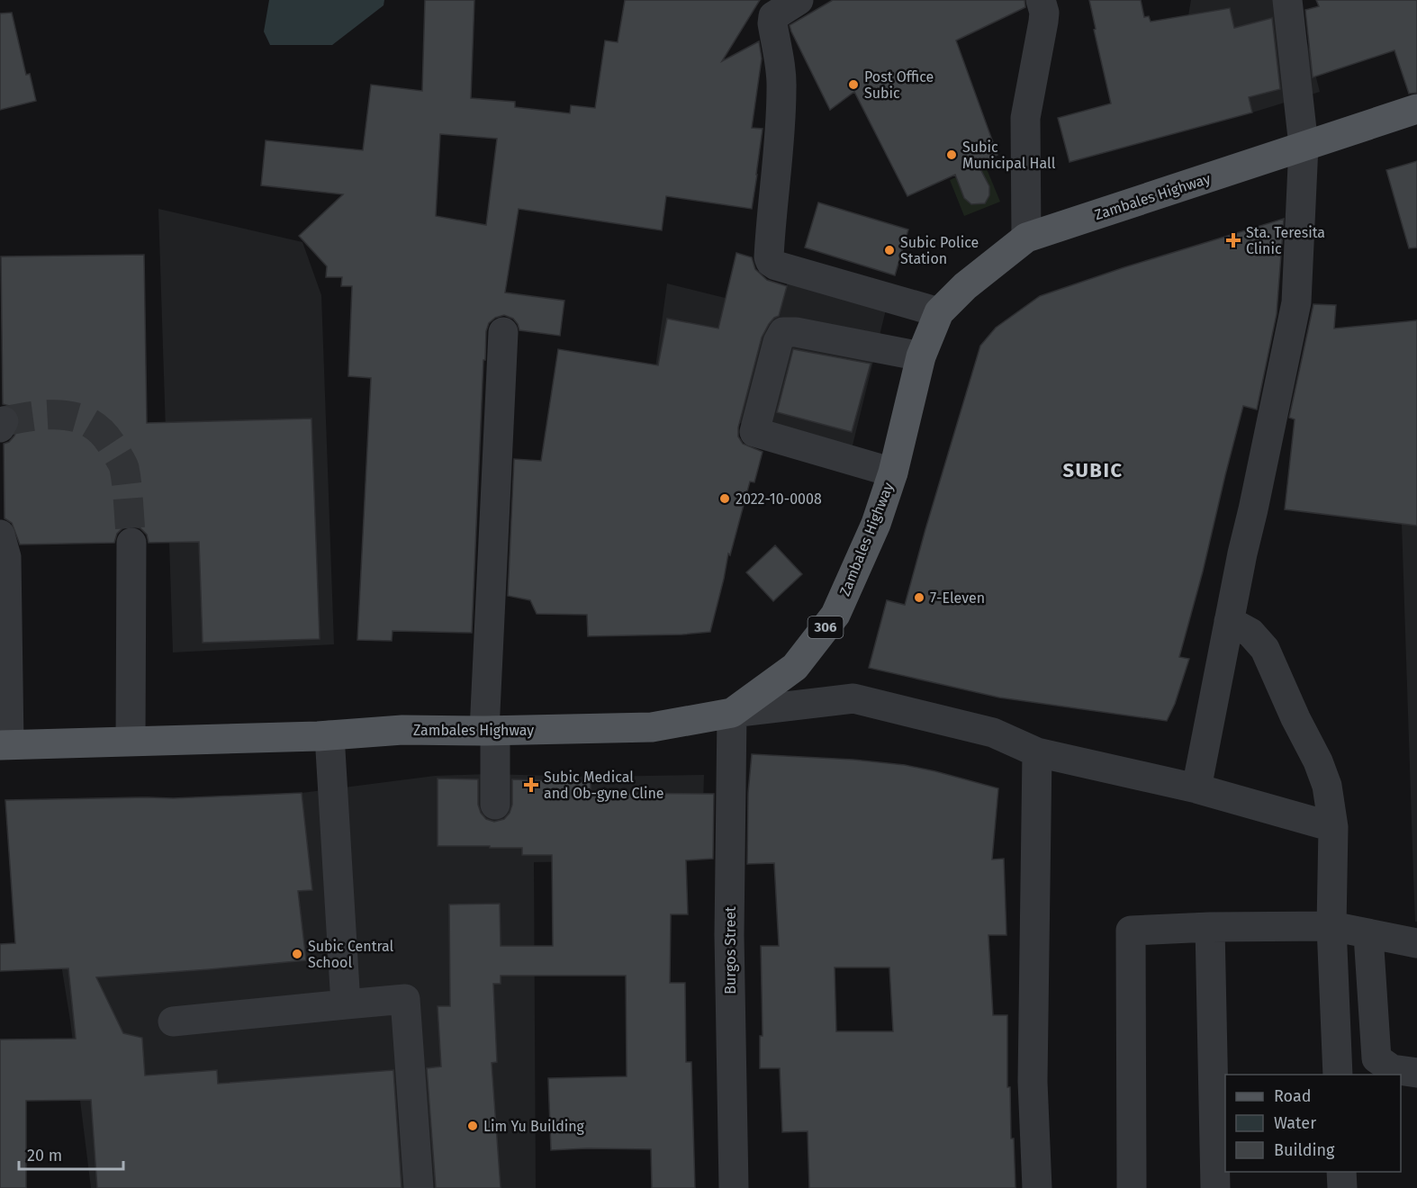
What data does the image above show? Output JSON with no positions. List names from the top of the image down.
{
  "streets": {
    "main road": ["Zambales Highway", "306"],
    "street": ["Burgos Street"]
  },
  "crossings": [
    ["Zambales Highway", "Burgos Street"]
  ],
  "districts": ["SUBIC"],
  "places": {
    "other": [
      "Post Office Subic",
      "Subic Municipal Hall",
      "Subic Police Station",
      "2022-10-0008",
      "7-Eleven",
      "Subic Central School",
      "Lim Yu Building"
    ],
    "health": ["Sta. Teresita Clinic", "Subic Medical and Ob-gyne Cline"]
  },
  "legend": ["Road", "Water", "Building"],
  "scale_bar": "20 m"
}
